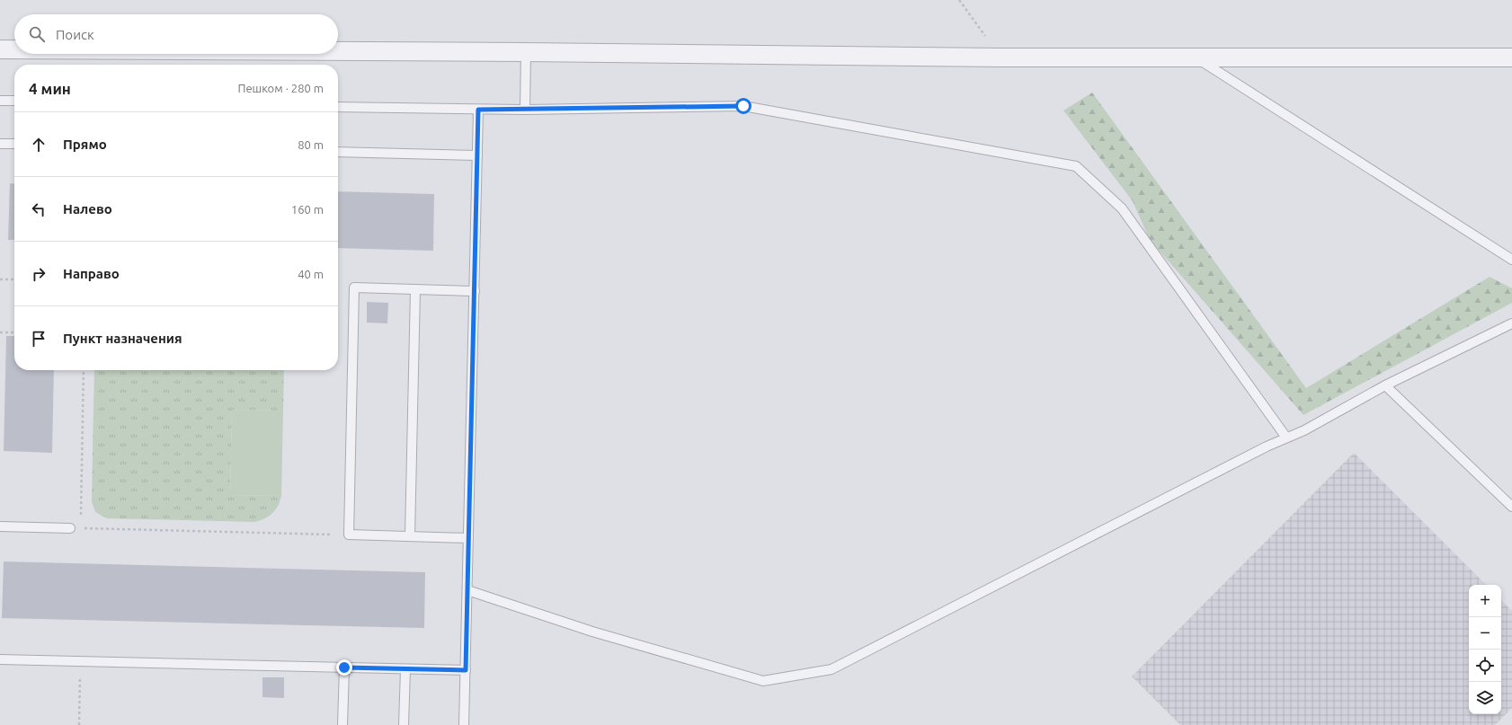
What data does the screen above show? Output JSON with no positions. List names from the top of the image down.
{
  "page": {
    "search": "Поиск",
    "heading": ["4 мин", "Пешком · 280 m"],
    "list": [
      ["Прямо", "80 m"],
      ["Налево", "160 m"],
      ["Направо", "40 m"],
      "Пункт назначения"
    ],
    "map_buttons": ["+", "−"]
  }
}
